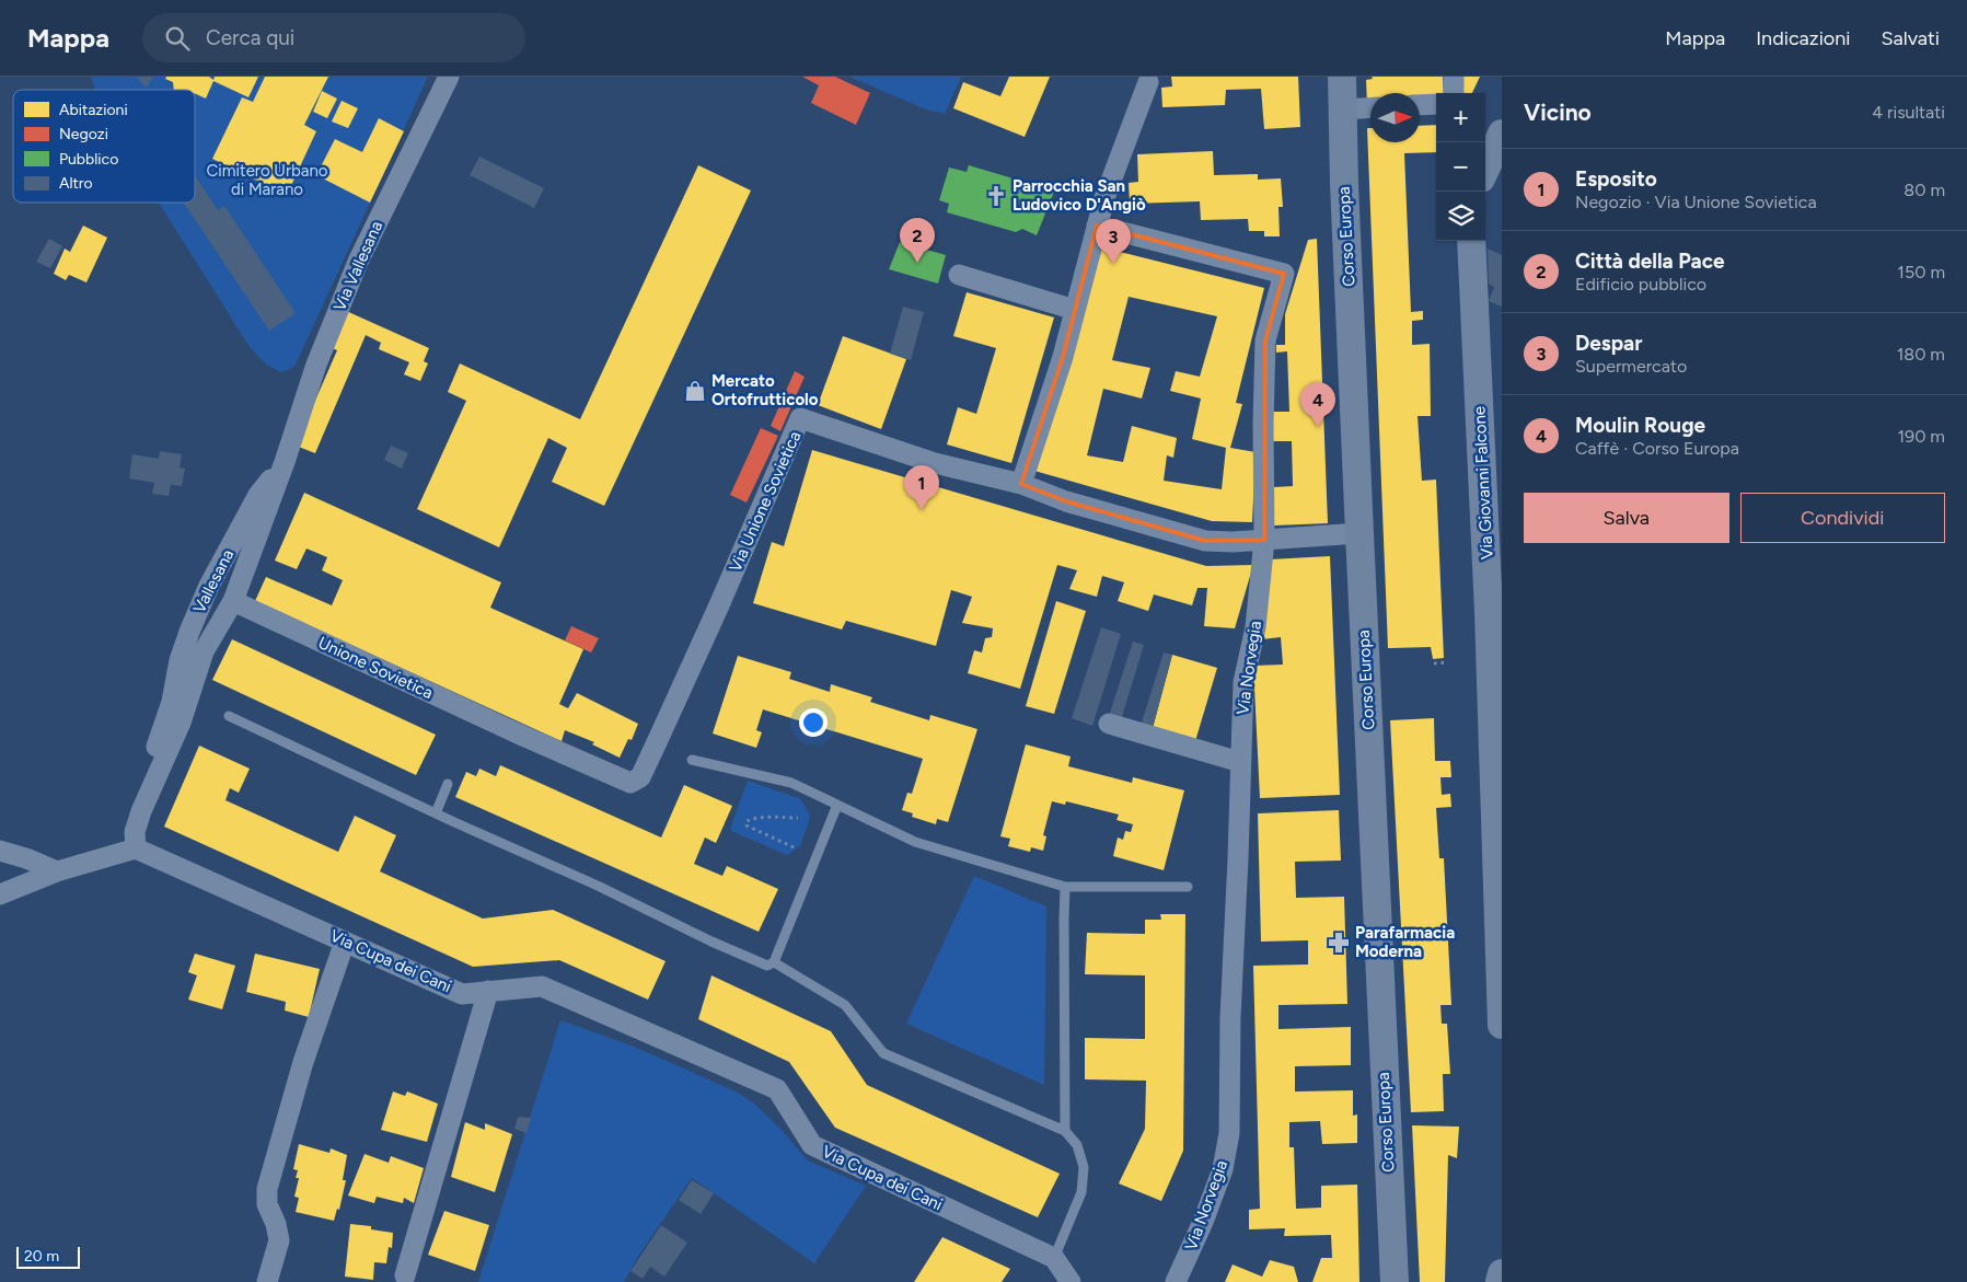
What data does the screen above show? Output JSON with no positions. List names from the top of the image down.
{
  "streets": {
    "main road": ["Corso Europa", "Via Giovanni Falcone"],
    "street": [
      "Via Vallesana",
      "Via Unione Sovietica",
      "Vallesana",
      "Unione Sovietica",
      "Via Norvegia",
      "Via Cupa dei Cani"
    ]
  },
  "crossings": [
    ["Corso Europa", "Via Unione Sovietica"],
    ["Via Vallesana", "Vallesana"],
    ["Via Unione Sovietica", "Unione Sovietica"],
    ["Via Unione Sovietica", "Via Norvegia"],
    ["Vallesana", "Unione Sovietica"],
    ["Vallesana", "Via Cupa dei Cani"]
  ],
  "parks": ["Cimitero Urbano di Marano"],
  "places": {
    "church": ["Parrocchia San Ludovico D'Angiò"],
    "shop": ["Mercato Ortofrutticolo"],
    "pharmacy": ["Parafarmacia Moderna"]
  },
  "legend": [
    "Abitazioni",
    "Negozi",
    "Pubblico",
    "Altro"
  ],
  "scale_bar": "20 m",
  "north": "right",
  "page": {
    "header": "Mappa",
    "search": "Cerca qui",
    "nav": ["Mappa", "Indicazioni", "Salvati"],
    "heading": ["Vicino", "4 risultati"],
    "map_buttons": ["+", "−"],
    "list": [
      {
        "mark": "1",
        "name": "Esposito",
        "note": "Negozio · Via Unione Sovietica",
        "value": "80 m"
      },
      {
        "mark": "2",
        "name": "Città della Pace",
        "note": "Edificio pubblico",
        "value": "150 m"
      },
      {
        "mark": "3",
        "name": "Despar",
        "note": "Supermercato",
        "value": "180 m"
      },
      {
        "mark": "4",
        "name": "Moulin Rouge",
        "note": "Caffè · Corso Europa",
        "value": "190 m"
      }
    ],
    "pins": [
      "2",
      "3",
      "4",
      "1"
    ],
    "buttons": ["Salva", "Condividi"],
    "scale": "20 m"
  }
}
